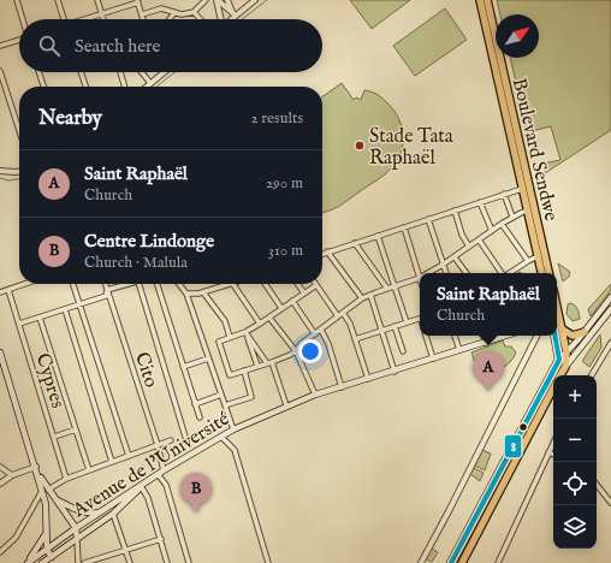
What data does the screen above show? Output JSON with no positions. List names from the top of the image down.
{
  "streets": {
    "highway": ["Boulevard Sendwe"],
    "main road": ["Avenue de l’Université"],
    "street": ["Cito", "Cypres"]
  },
  "crossings": [
    ["Cito", "Avenue de l’Université"]
  ],
  "places": ["Stade Tata Raphaël"],
  "lines": ["transit line 8"],
  "north": "top right",
  "page": {
    "search": "Search here",
    "heading": ["Nearby", "2 results"],
    "list": [
      {
        "mark": "A",
        "name": "Saint Raphaël",
        "note": "Church",
        "value": "290 m"
      },
      {
        "mark": "B",
        "name": "Centre Lindonge",
        "note": "Church · Malula",
        "value": "310 m"
      }
    ],
    "popup": ["Saint Raphaël", "Church"],
    "pins": ["A", "B"],
    "map_buttons": ["+", "−"]
  }
}
